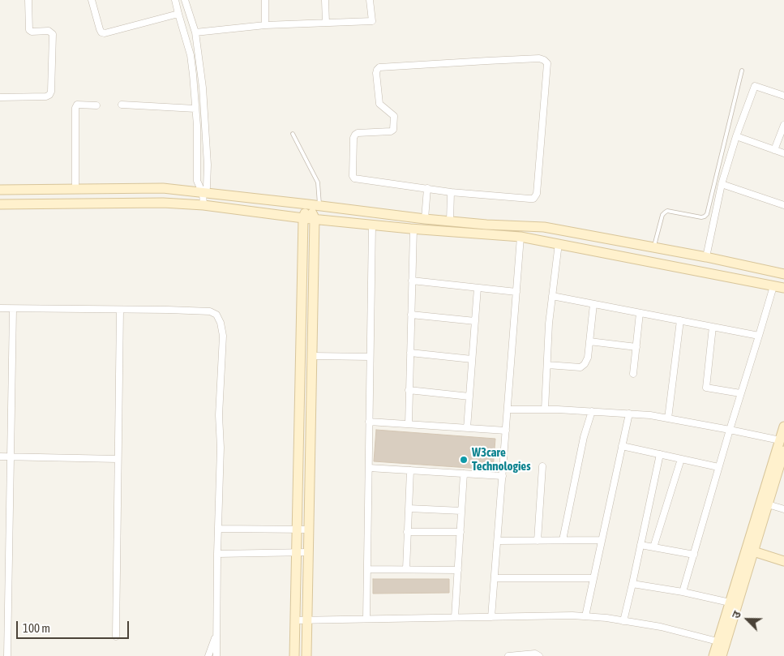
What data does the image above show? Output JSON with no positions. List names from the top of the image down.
{
  "places": ["W3care Technologies"],
  "scale_bar": "100 m",
  "north": "top left"
}
